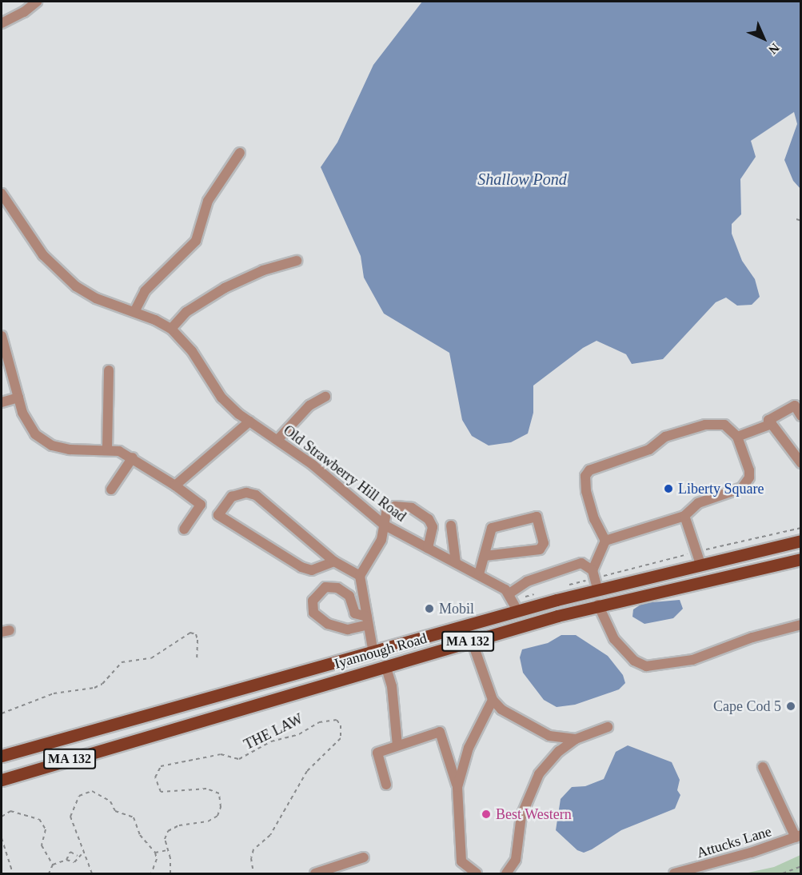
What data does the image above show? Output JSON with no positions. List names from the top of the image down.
{
  "streets": {
    "main road": ["MA 132", "Iyannough Road"],
    "street": ["Old Strawberry Hill Road", "Attucks Lane"],
    "path": ["THE LAW"]
  },
  "water": ["Shallow Pond"],
  "places": [
    "Liberty Square",
    "Mobil",
    "Cape Cod 5",
    "Best Western"
  ],
  "north": "bottom right"
}
